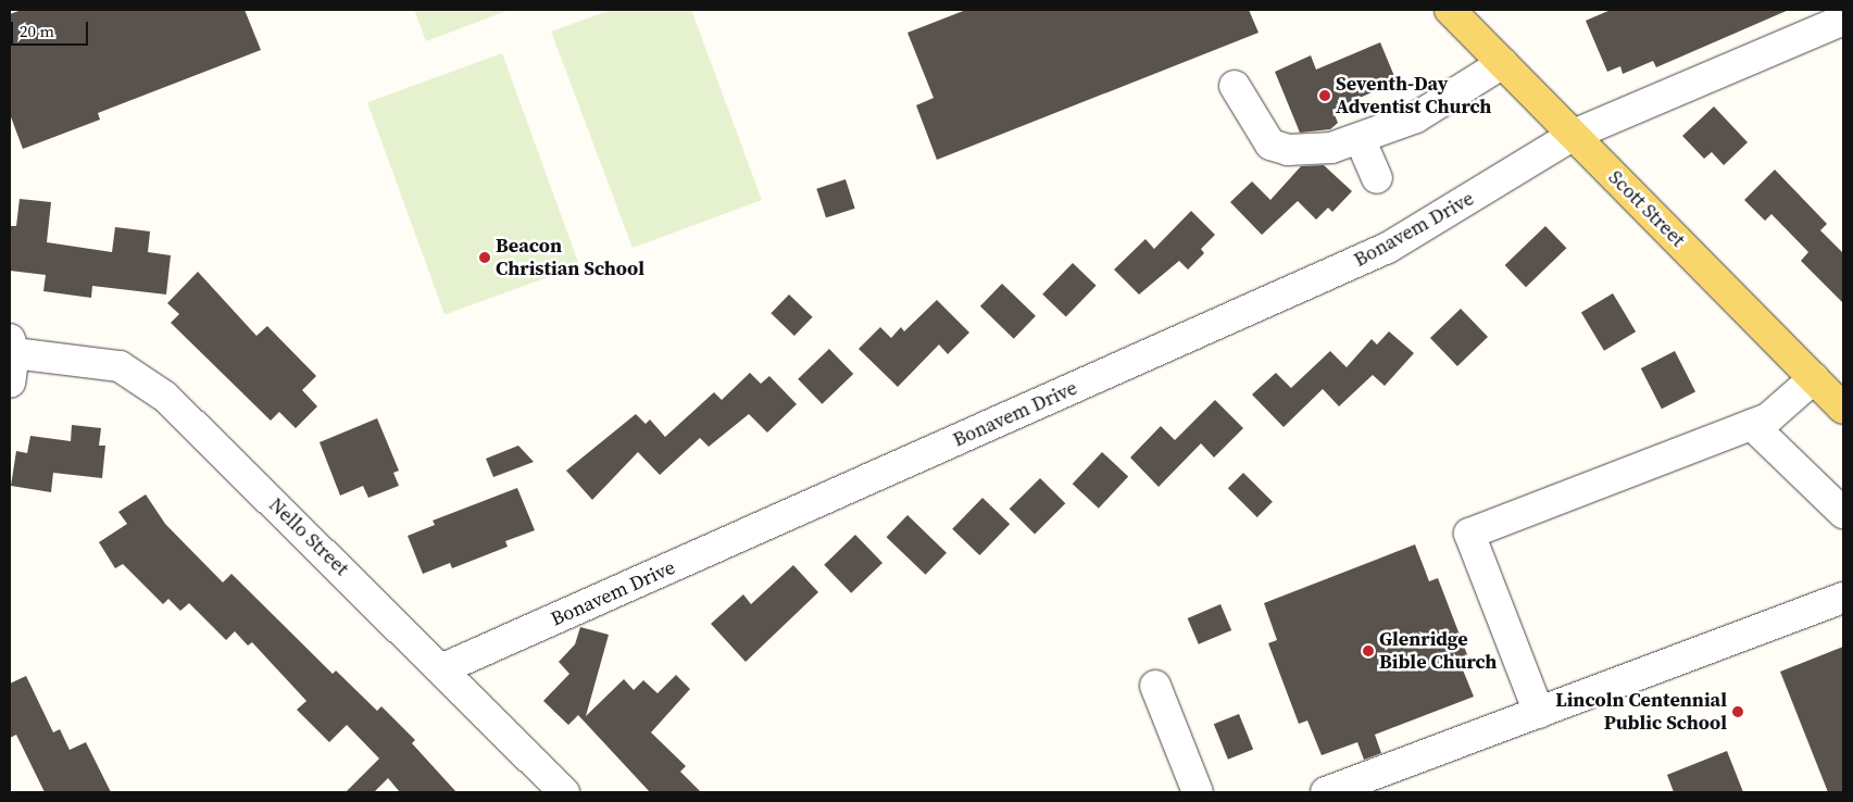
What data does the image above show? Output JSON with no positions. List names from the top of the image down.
{
  "streets": {
    "main road": ["Scott Street"],
    "street": ["Bonavem Drive", "Nello Street"]
  },
  "crossings": [
    ["Scott Street", "Bonavem Drive"],
    ["Bonavem Drive", "Nello Street"]
  ],
  "places": [
    "Seventh-Day Adventist Church",
    "Beacon Christian School",
    "Glenridge Bible Church",
    "Lincoln Centennial Public School"
  ],
  "scale_bar": "20 m"
}
